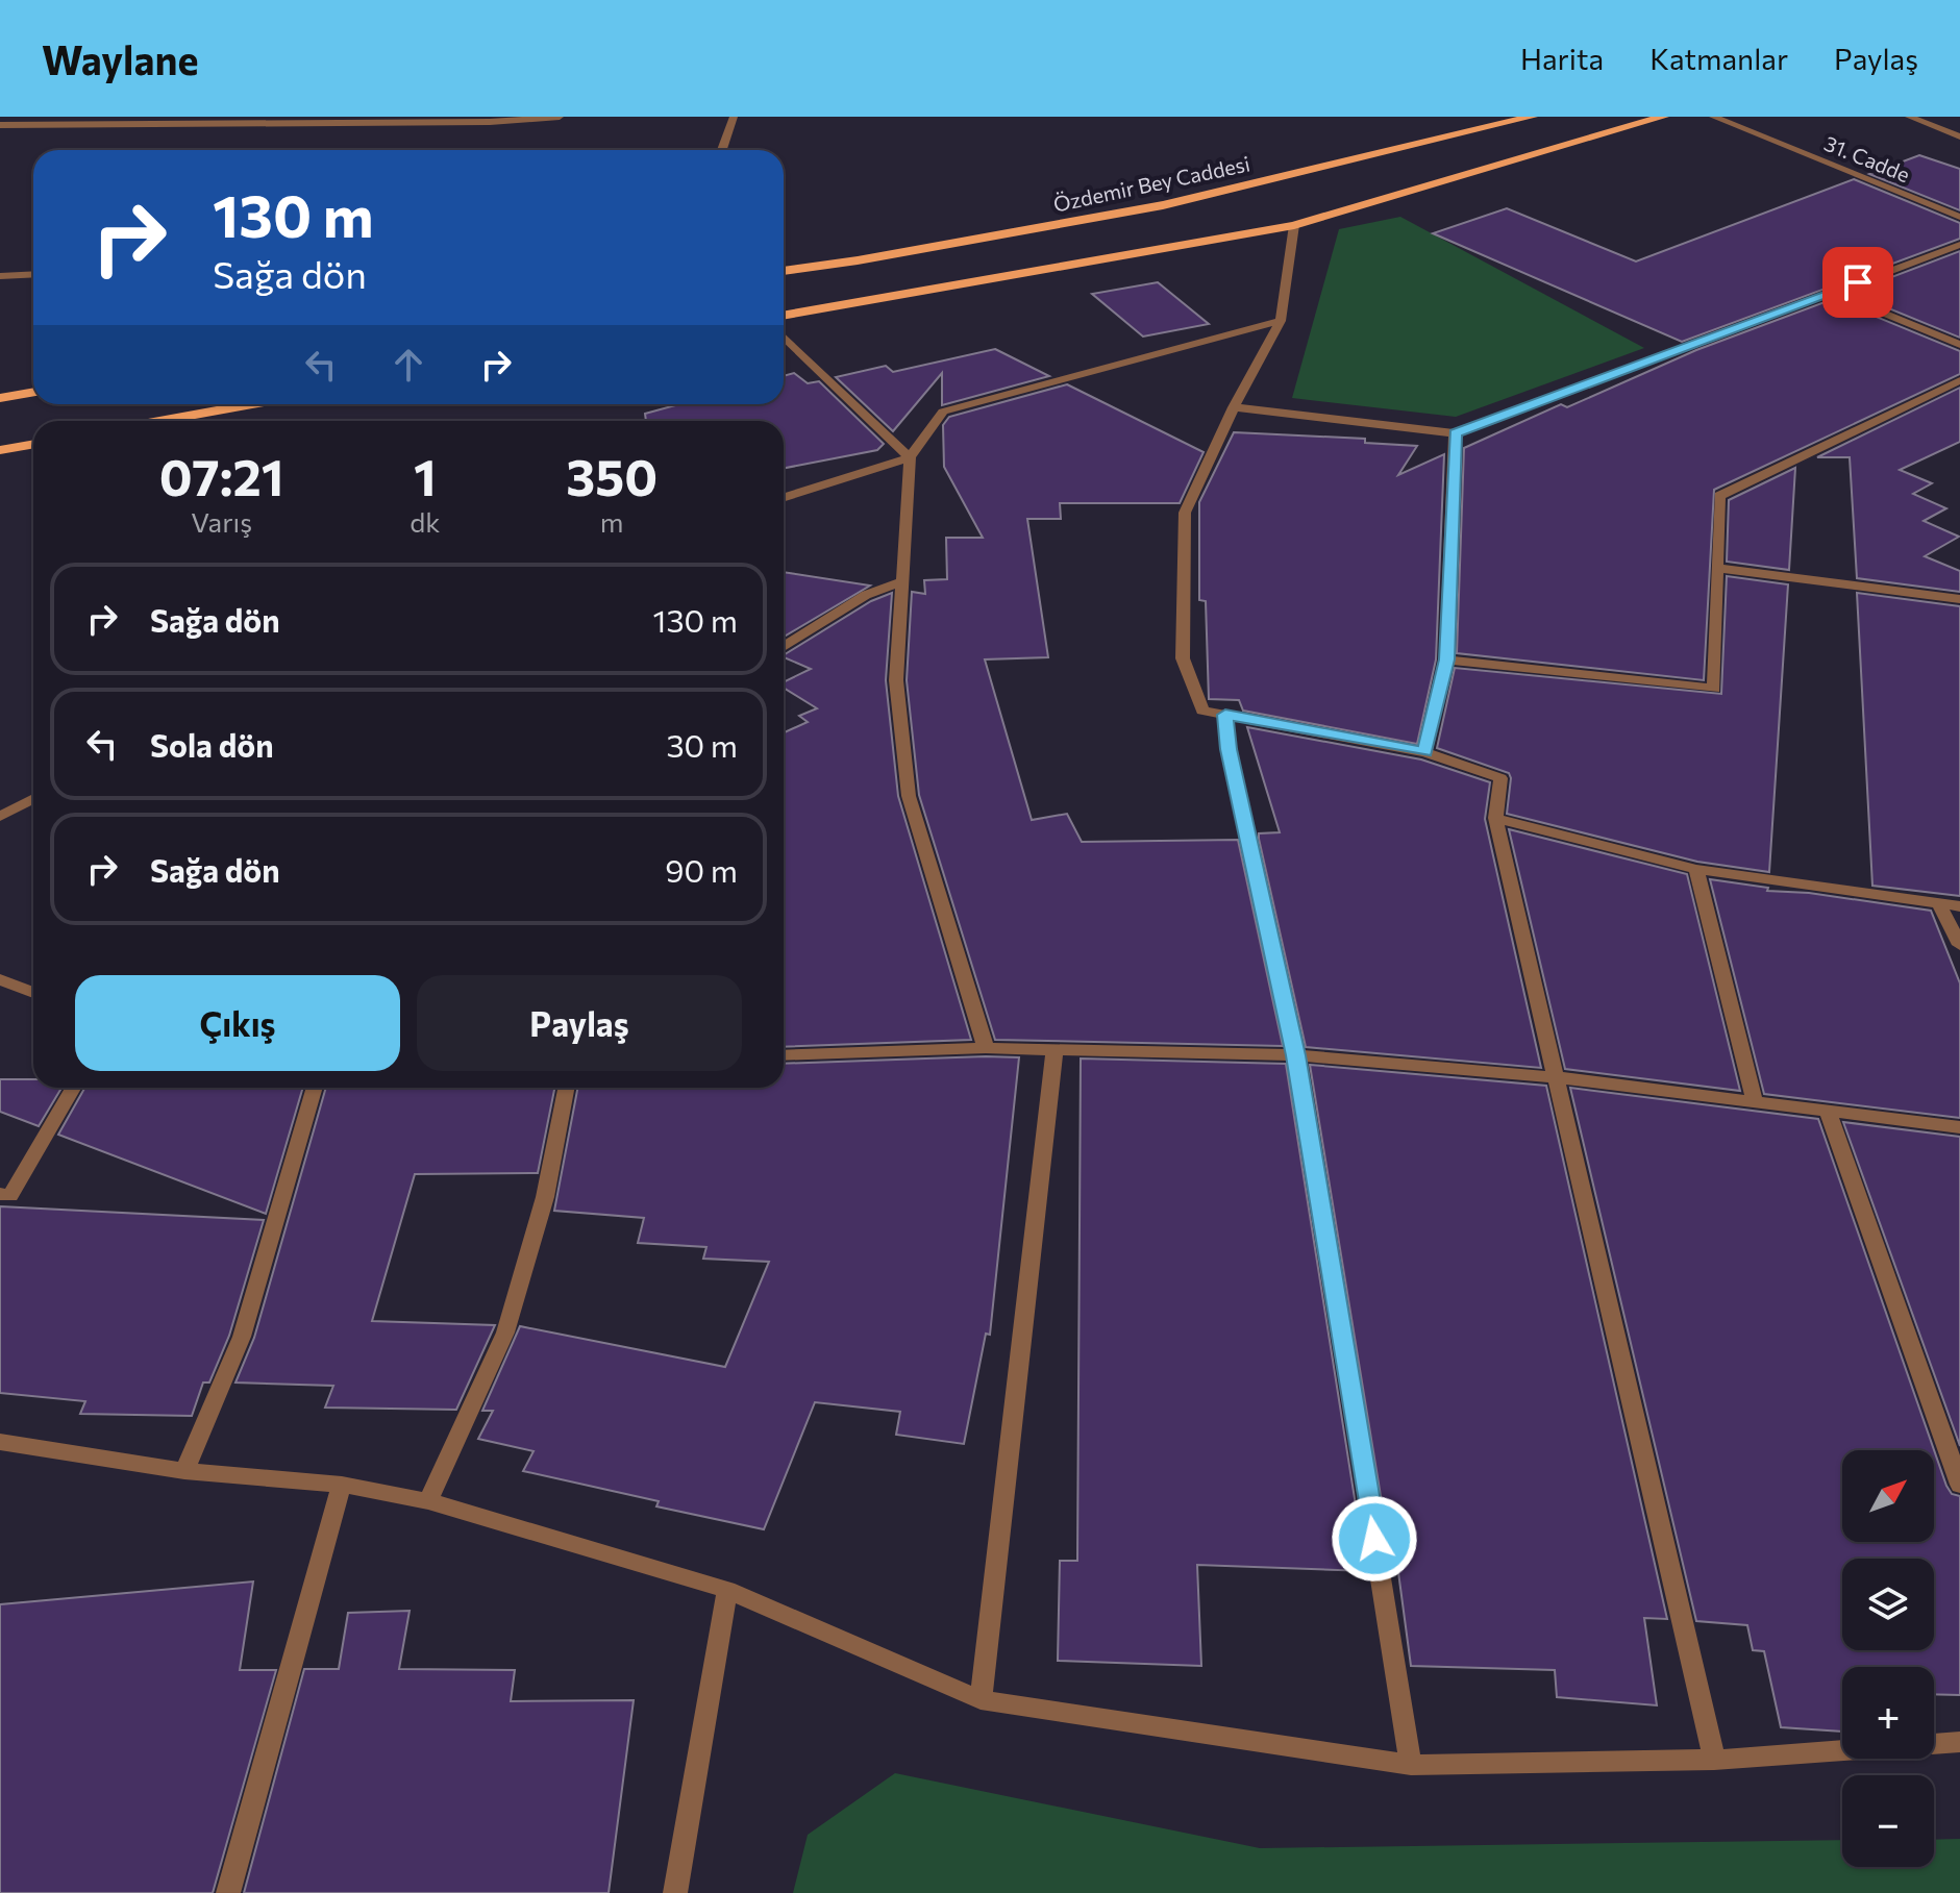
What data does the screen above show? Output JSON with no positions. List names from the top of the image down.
{
  "streets": {
    "main road": ["Özdemir Bey Caddesi"],
    "street": ["31. Cadde"]
  },
  "north": "top right",
  "page": {
    "header": "Waylane",
    "nav": ["Harita", "Katmanlar", "Paylaş"],
    "turn": ["130 m", "Sağa dön"],
    "eta": [
      "07:21",
      "Varış",
      "1",
      "dk",
      "350",
      "m"
    ],
    "list": [
      {
        "name": "Sağa dön",
        "value": "130 m"
      },
      {
        "name": "Sola dön",
        "value": "30 m"
      },
      {
        "name": "Sağa dön",
        "value": "90 m"
      }
    ],
    "buttons": ["Çıkış", "Paylaş"],
    "map_buttons": ["+", "−"]
  }
}
